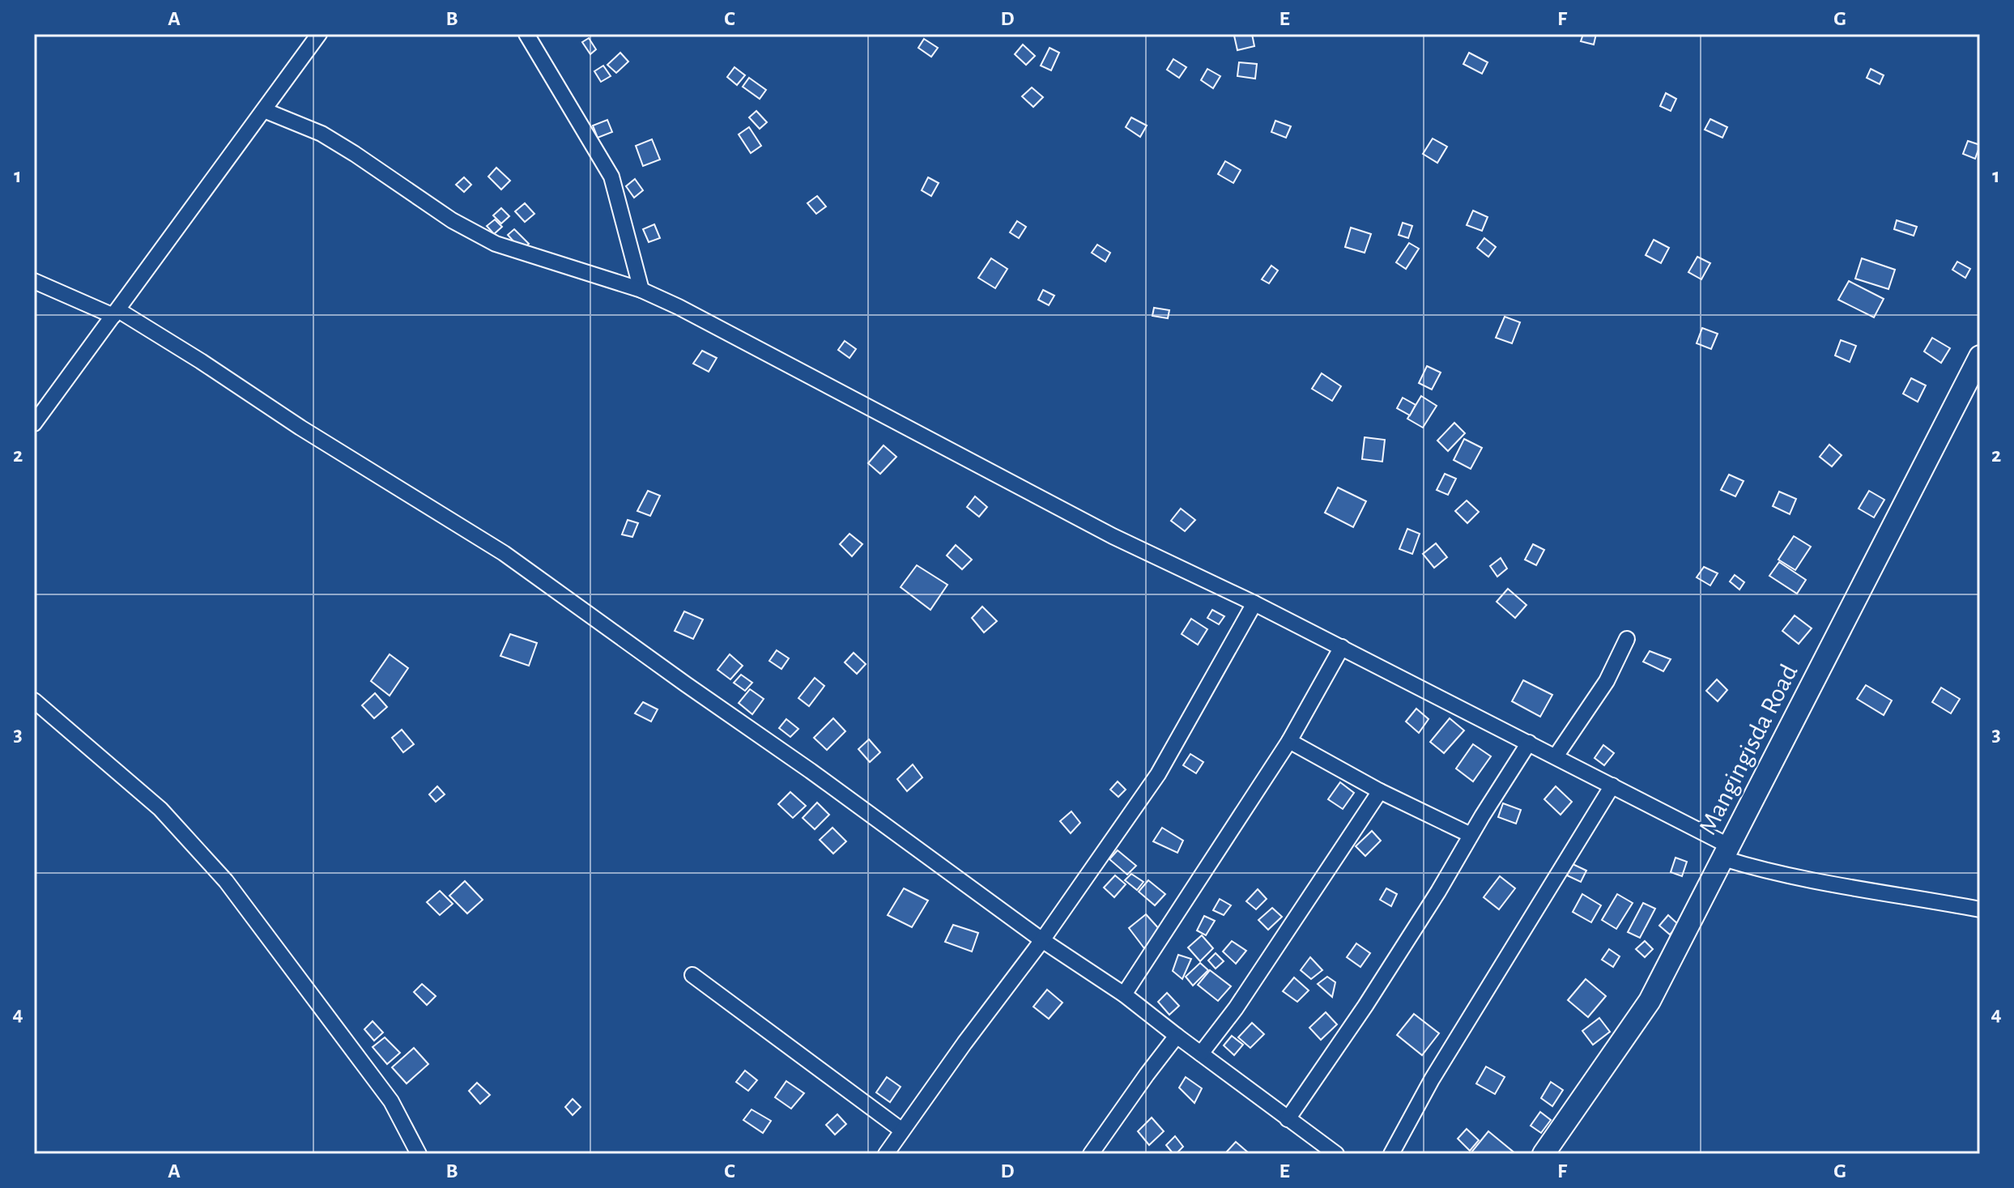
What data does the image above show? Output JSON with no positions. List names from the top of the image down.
{
  "streets": {
    "street": ["Mangingisda Road"]
  },
  "grid": {
    "columns": [
      "A",
      "B",
      "C",
      "D",
      "E",
      "F",
      "G"
    ],
    "rows": [
      "1",
      "2",
      "3",
      "4"
    ]
  }
}
